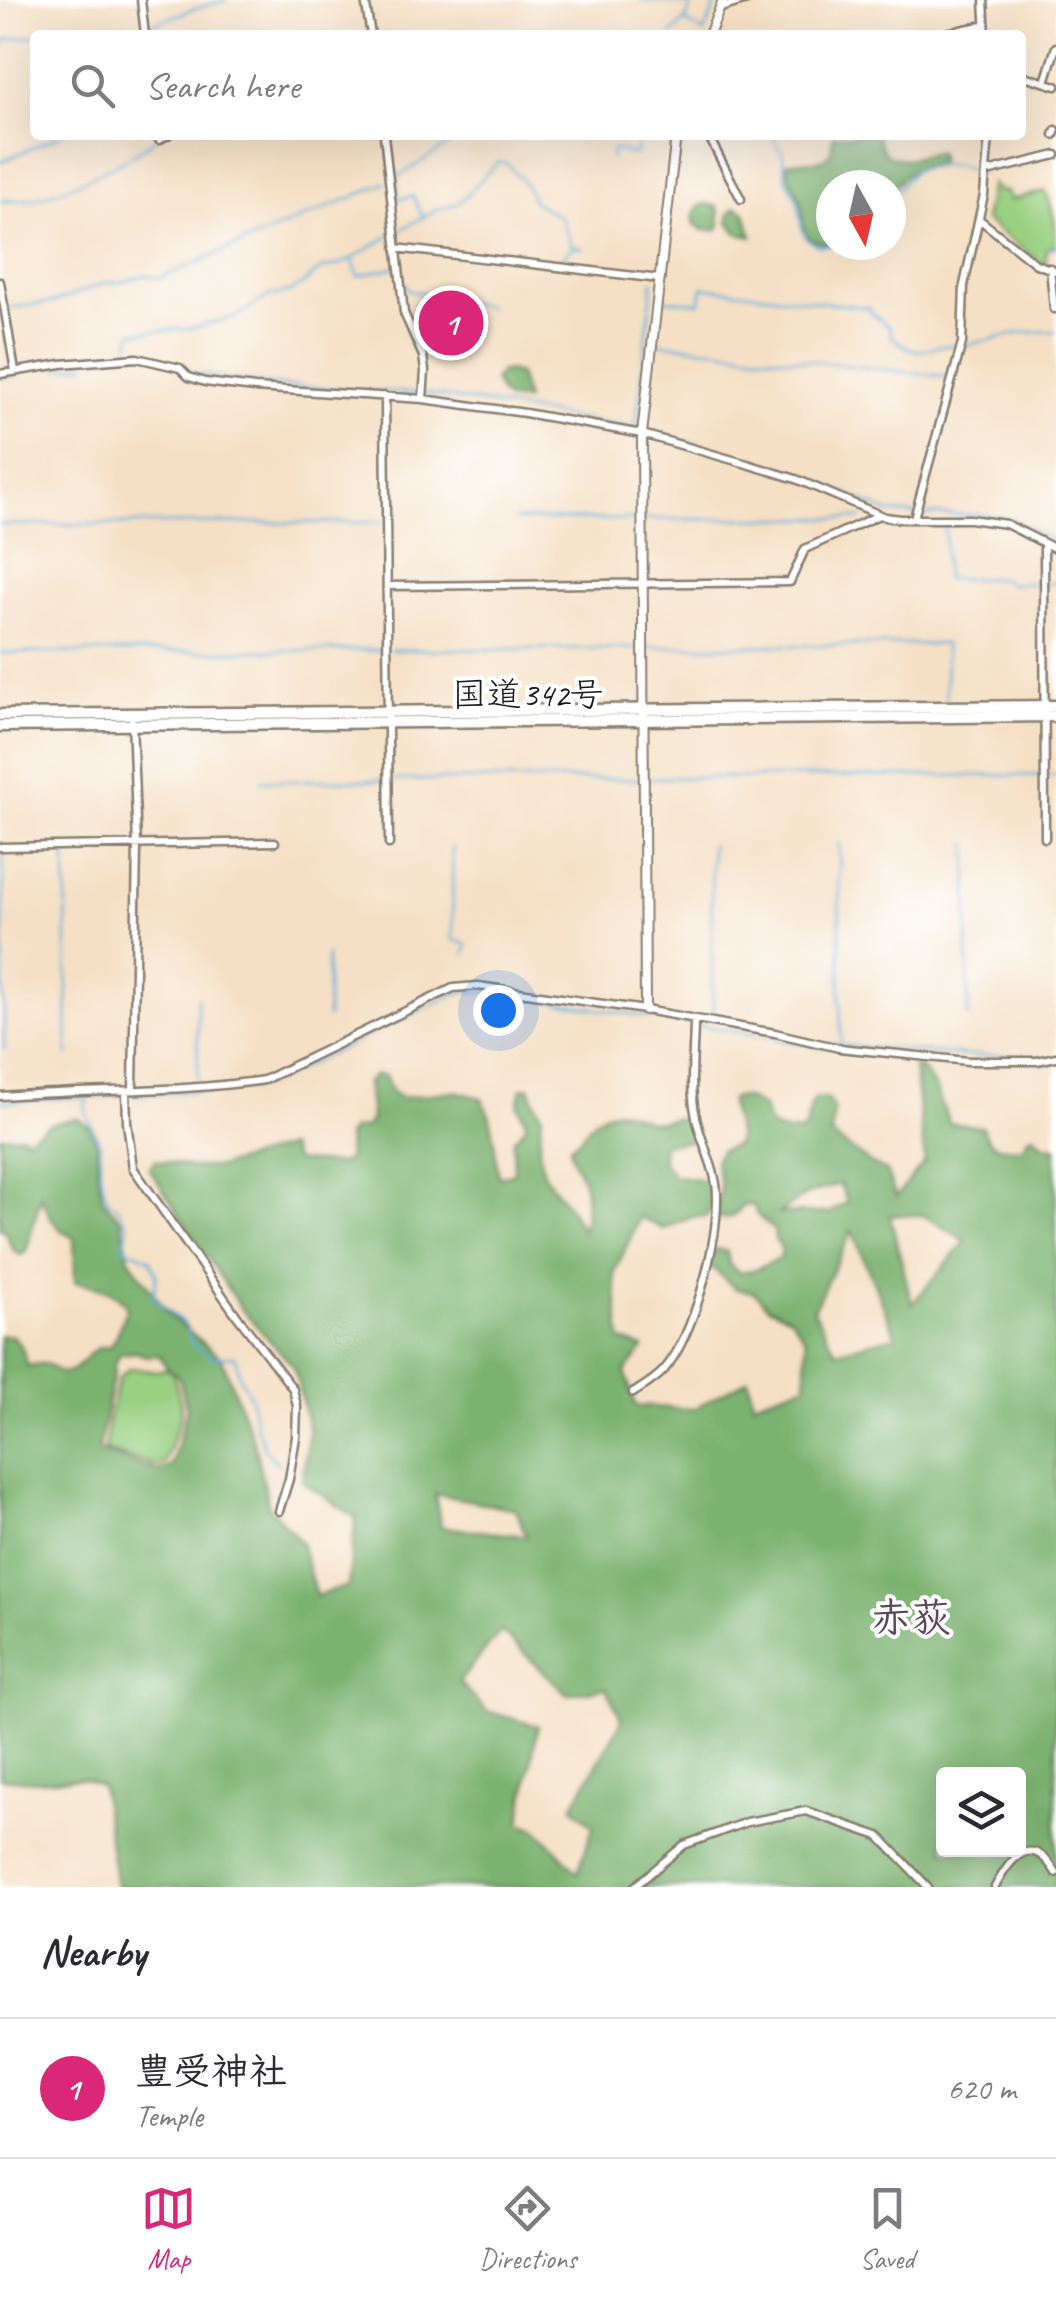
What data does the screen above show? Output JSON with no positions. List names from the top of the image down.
{
  "streets": {
    "highway": ["国道342号"]
  },
  "districts": ["赤荻"],
  "north": "bottom",
  "page": {
    "search": "Search here",
    "pins": "1",
    "heading": "Nearby",
    "list": [
      {
        "mark": "1",
        "name": "豊受神社",
        "note": "Temple",
        "value": "620 m"
      }
    ],
    "nav": ["Map", "Directions", "Saved"]
  }
}
